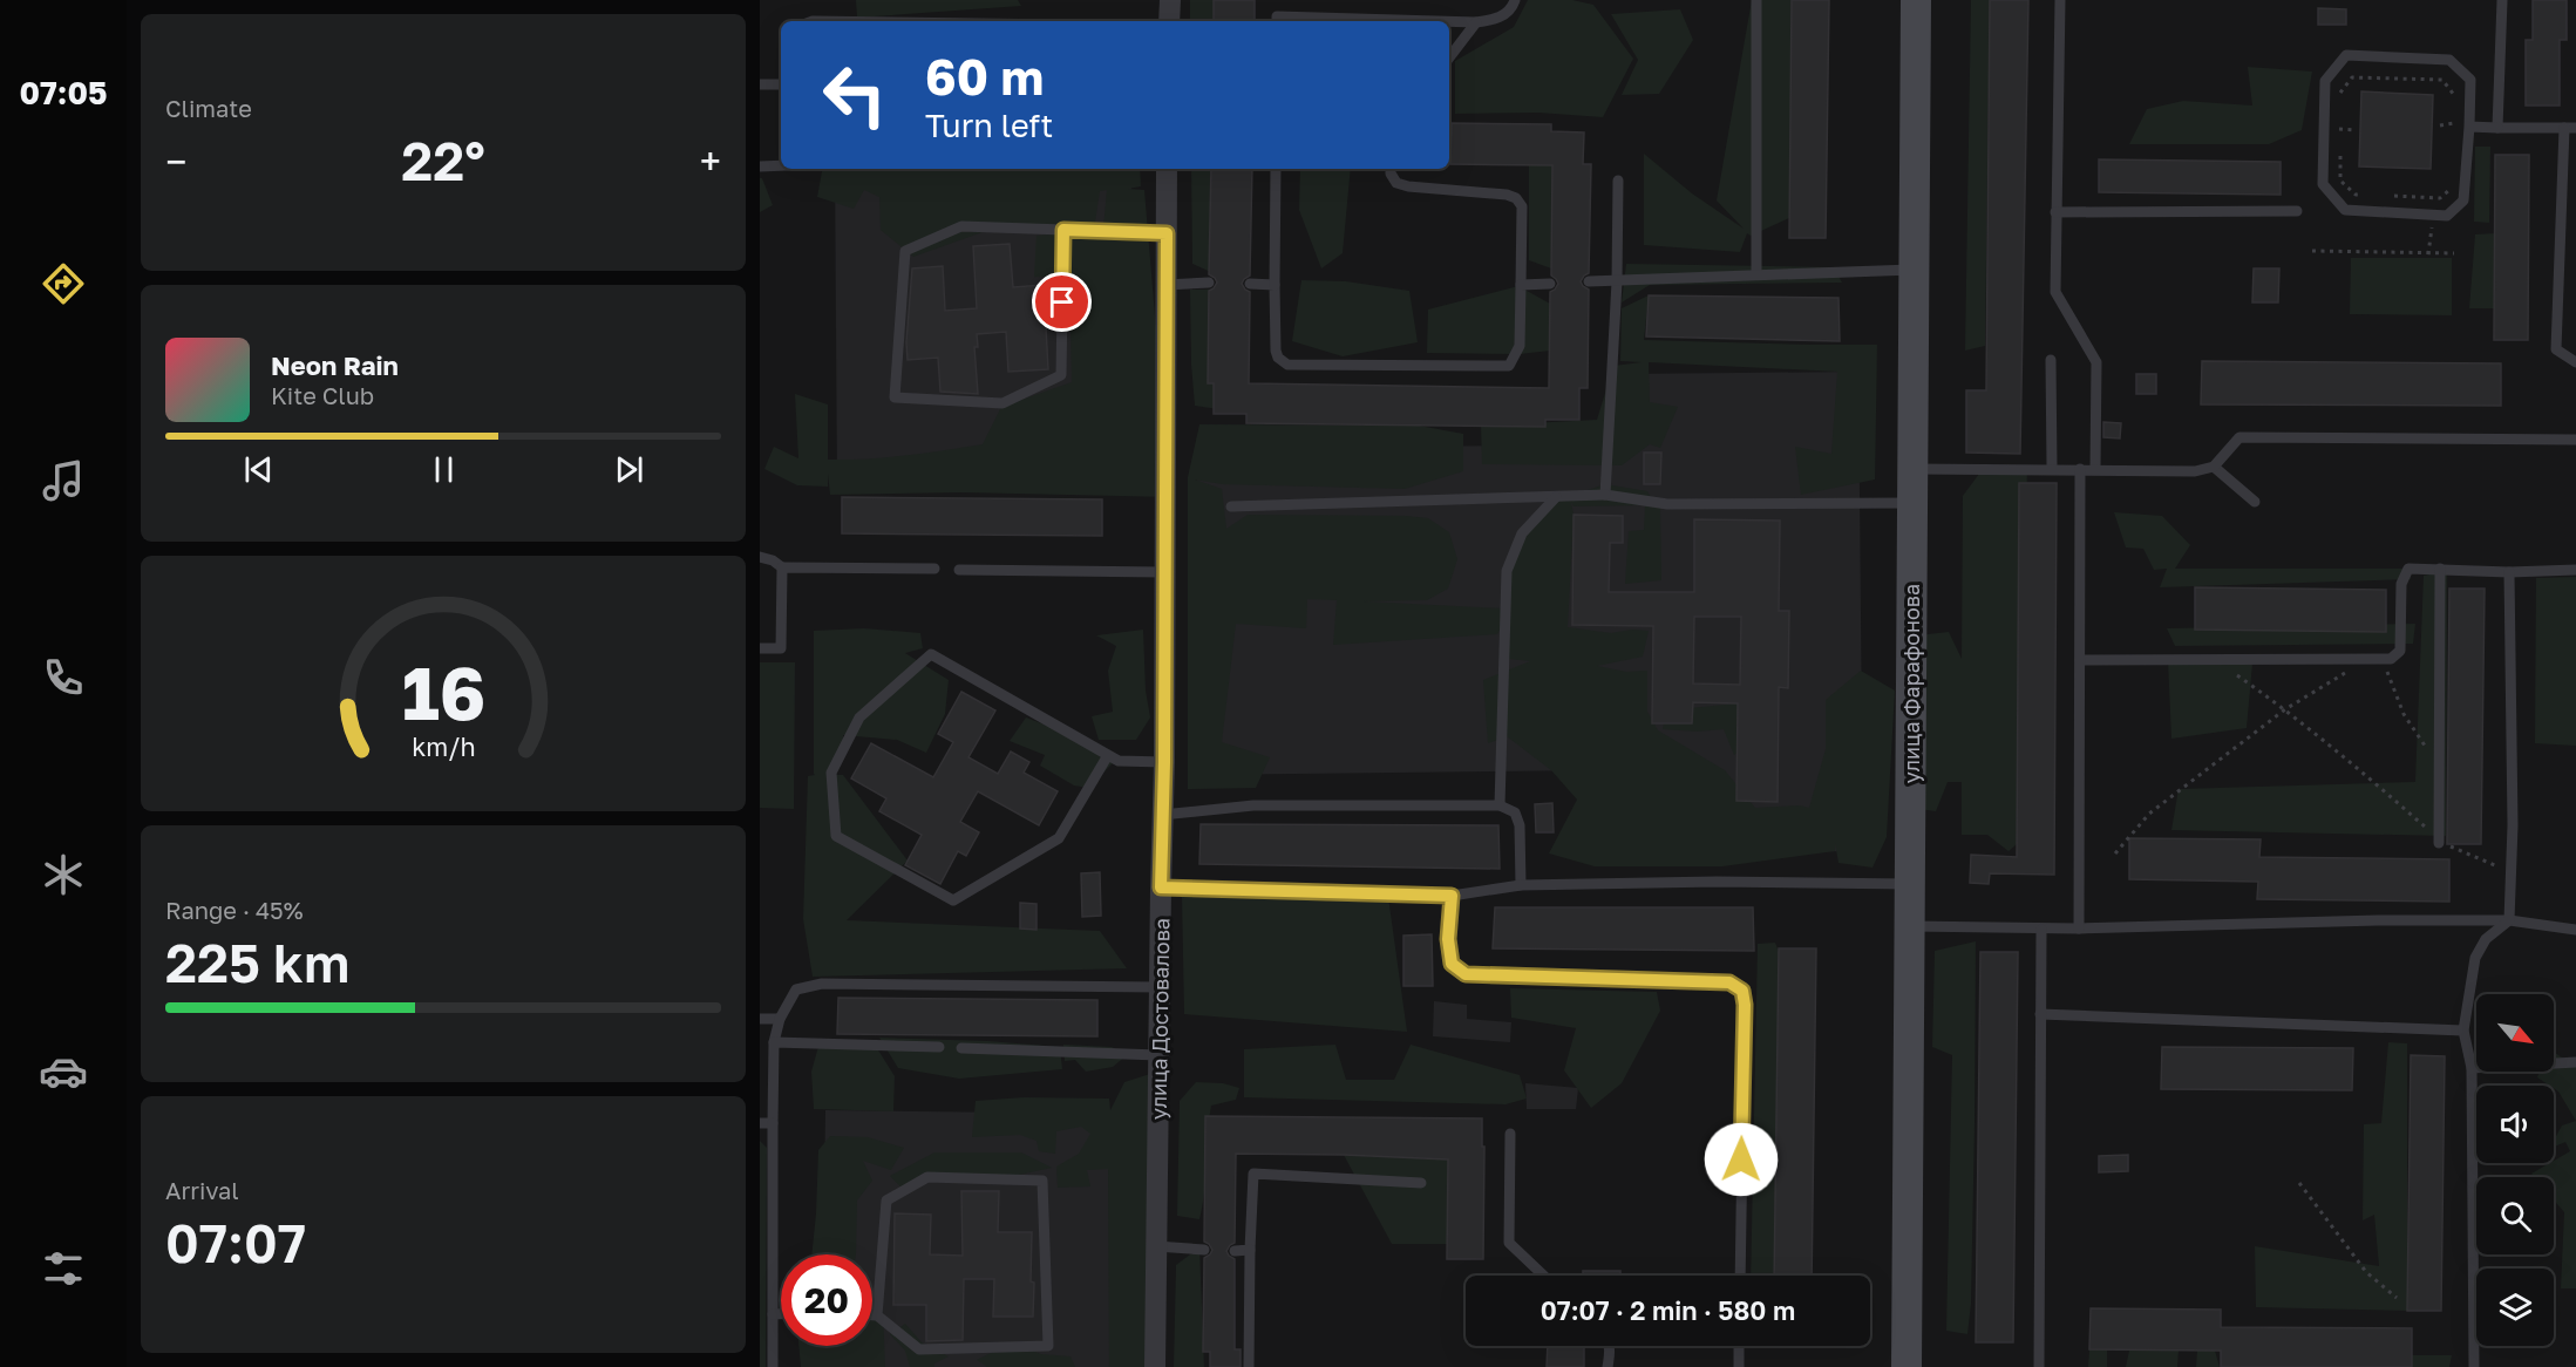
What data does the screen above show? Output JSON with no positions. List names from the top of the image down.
{
  "streets": {
    "street": ["улица Фарафонова", "улица Достовалова"]
  },
  "north": "bottom right",
  "page": {
    "tabs": "07:05",
    "tile": [
      "Climate",
      ["Range · 45%", "225 km"],
      ["Arrival", "07:07"]
    ],
    "turn": ["60 m", "Turn left"],
    "heat": ["−", "22°", "+"],
    "song": ["Neon Rain", "Kite Club"],
    "limit": "20",
    "trip": "07:07 · 2 min · 580 m",
    "gauge": ["16", "km/h"]
  }
}
